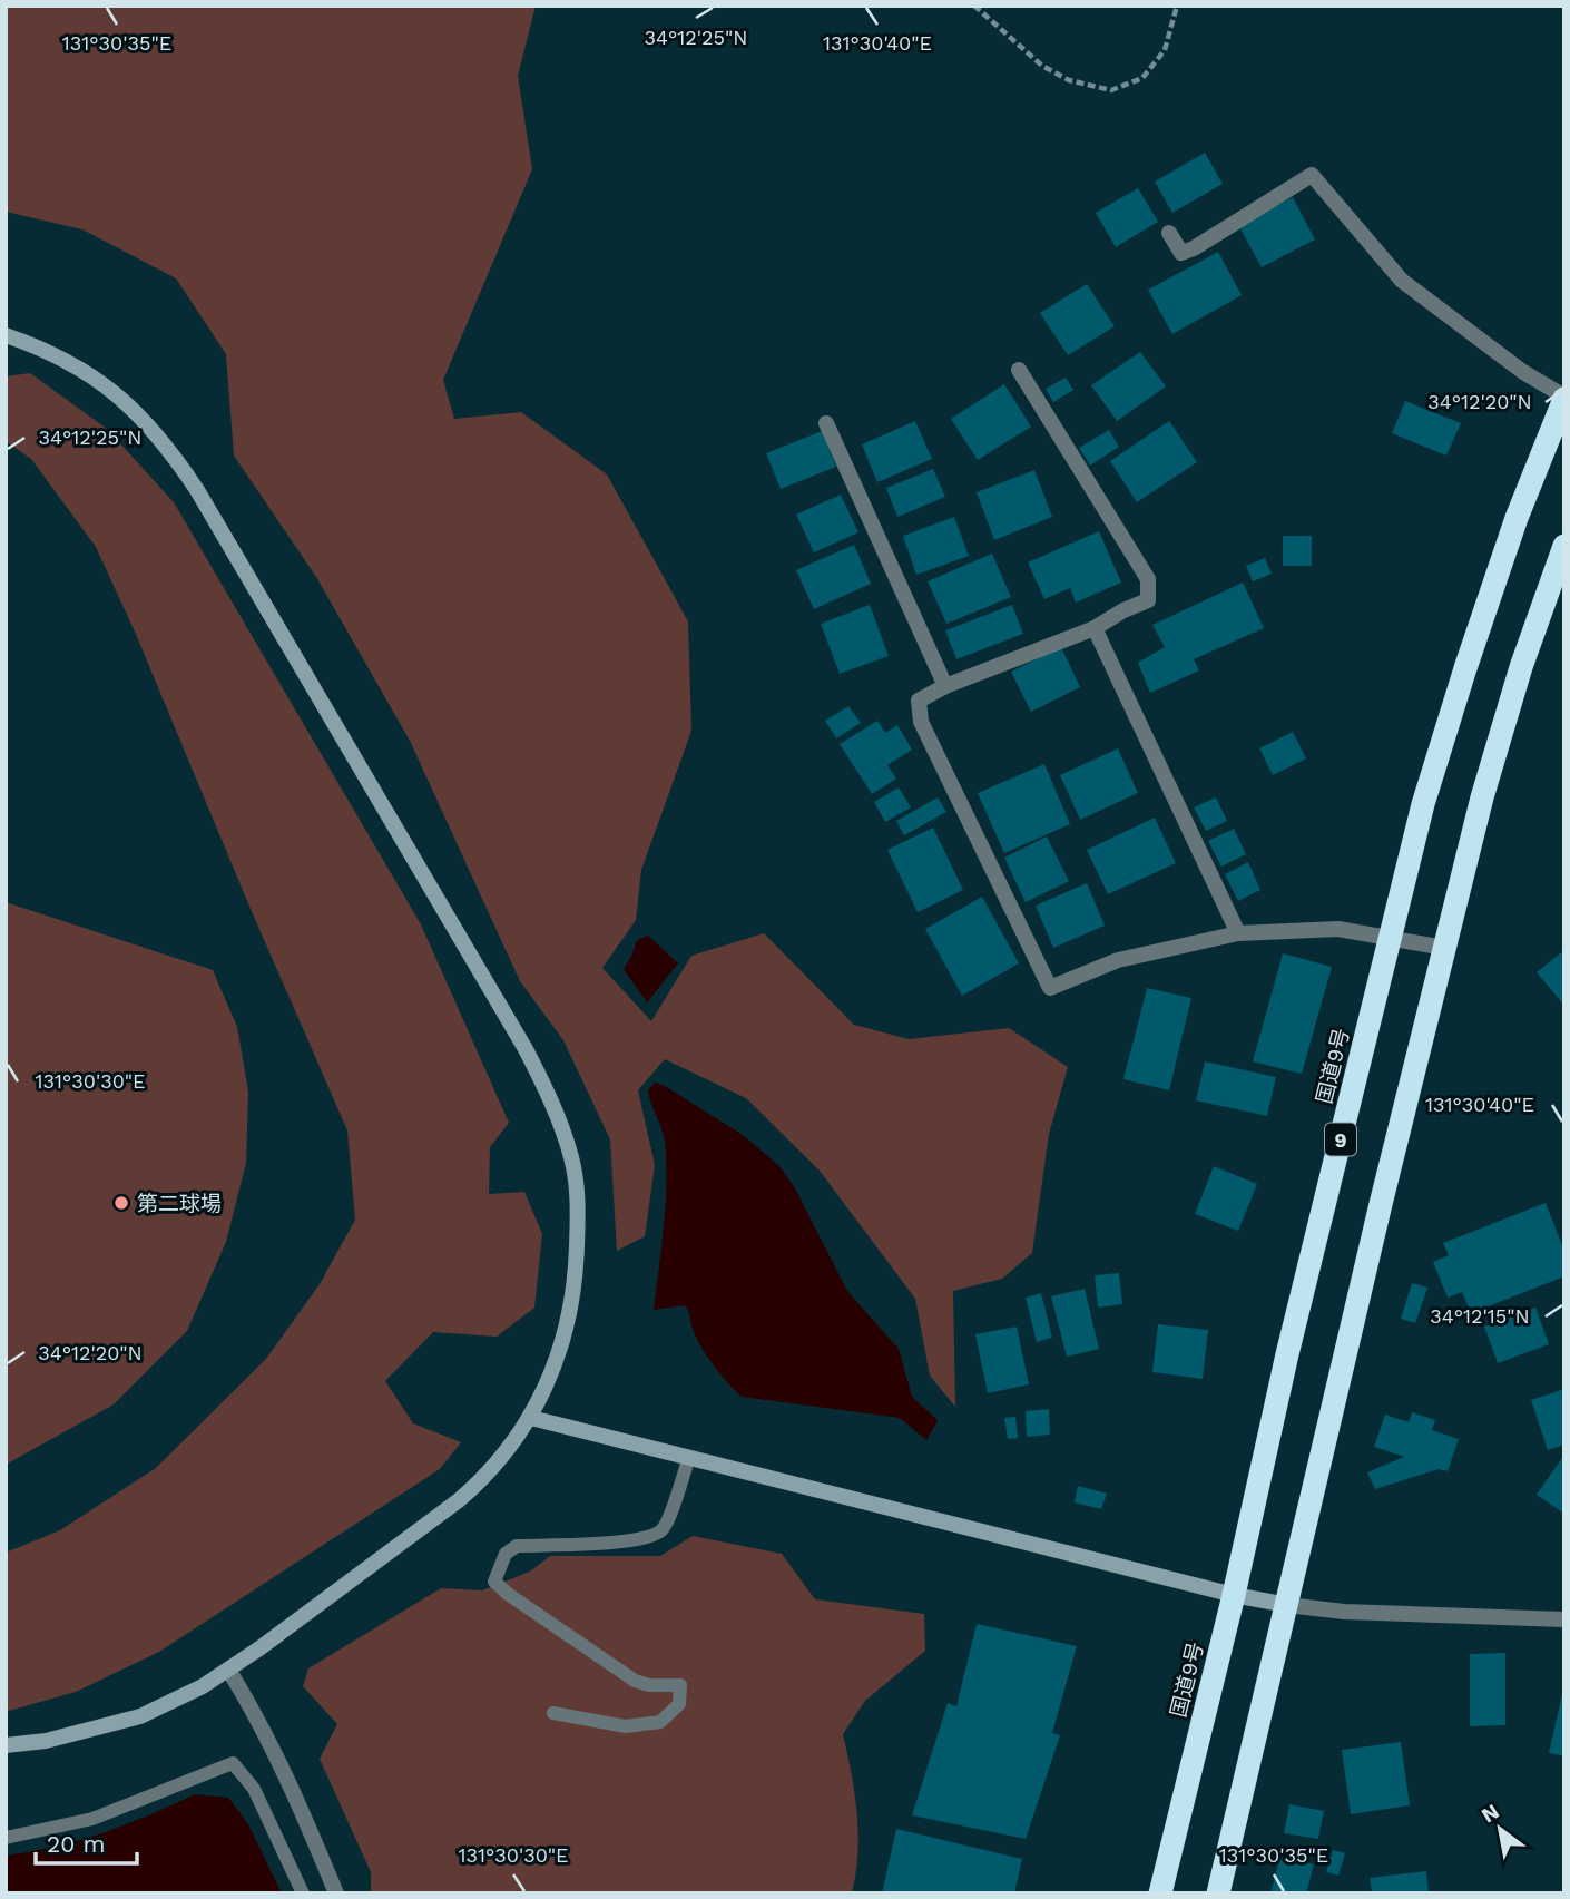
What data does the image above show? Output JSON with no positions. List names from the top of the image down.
{
  "streets": {
    "highway": ["国道9号", "9"]
  },
  "places": ["第二球場"],
  "scale_bar": "20 m",
  "north": "top left",
  "coordinates": [
    "34°12'25\"N",
    "131°30'35\"E",
    "131°30'40\"E",
    "34°12'20\"N",
    "131°30'30\"E",
    "34°12'15\"N"
  ]
}
